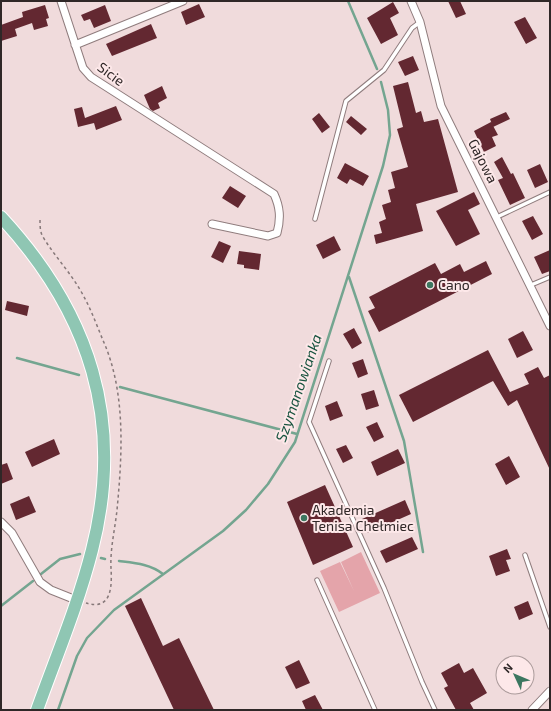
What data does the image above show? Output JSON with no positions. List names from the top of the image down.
{
  "streets": {
    "street": ["Sicie", "Gajowa"]
  },
  "water": ["Szymanowianka"],
  "places": ["Cano", "Akademia Tenisa Chełmiec"],
  "north": "top left"
}
